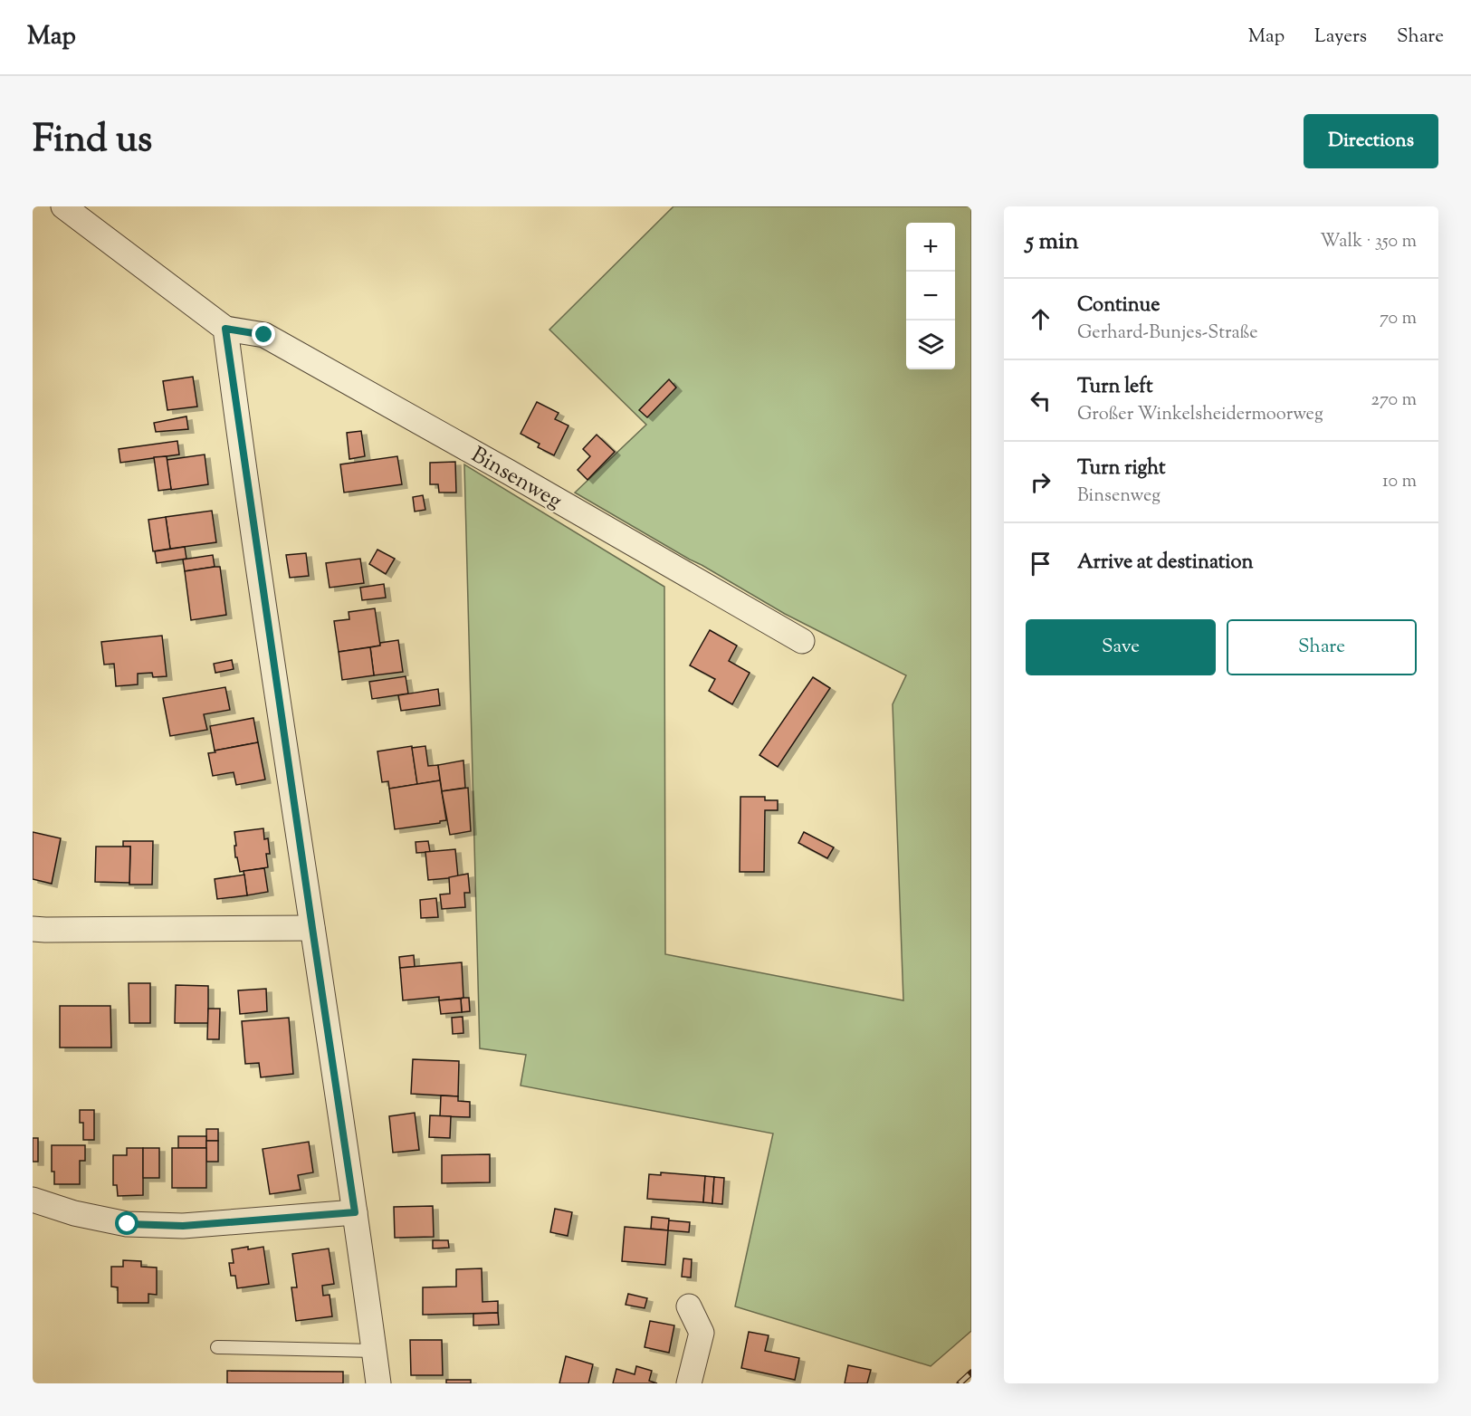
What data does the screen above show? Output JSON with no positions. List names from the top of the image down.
{
  "streets": {
    "street": ["Binsenweg"]
  },
  "page": {
    "header": "Map",
    "nav": ["Map", "Layers", "Share"],
    "title": "Find us",
    "buttons": [
      "Directions",
      ["Save", "Share"]
    ],
    "heading": ["5 min", "Walk · 350 m"],
    "map_buttons": ["+", "−"],
    "list": [
      ["Continue", "Gerhard-Bunjes-Straße", "70 m"],
      ["Turn left", "Großer Winkelsheidermoorweg", "270 m"],
      ["Turn right", "Binsenweg", "10 m"],
      "Arrive at destination"
    ]
  }
}
